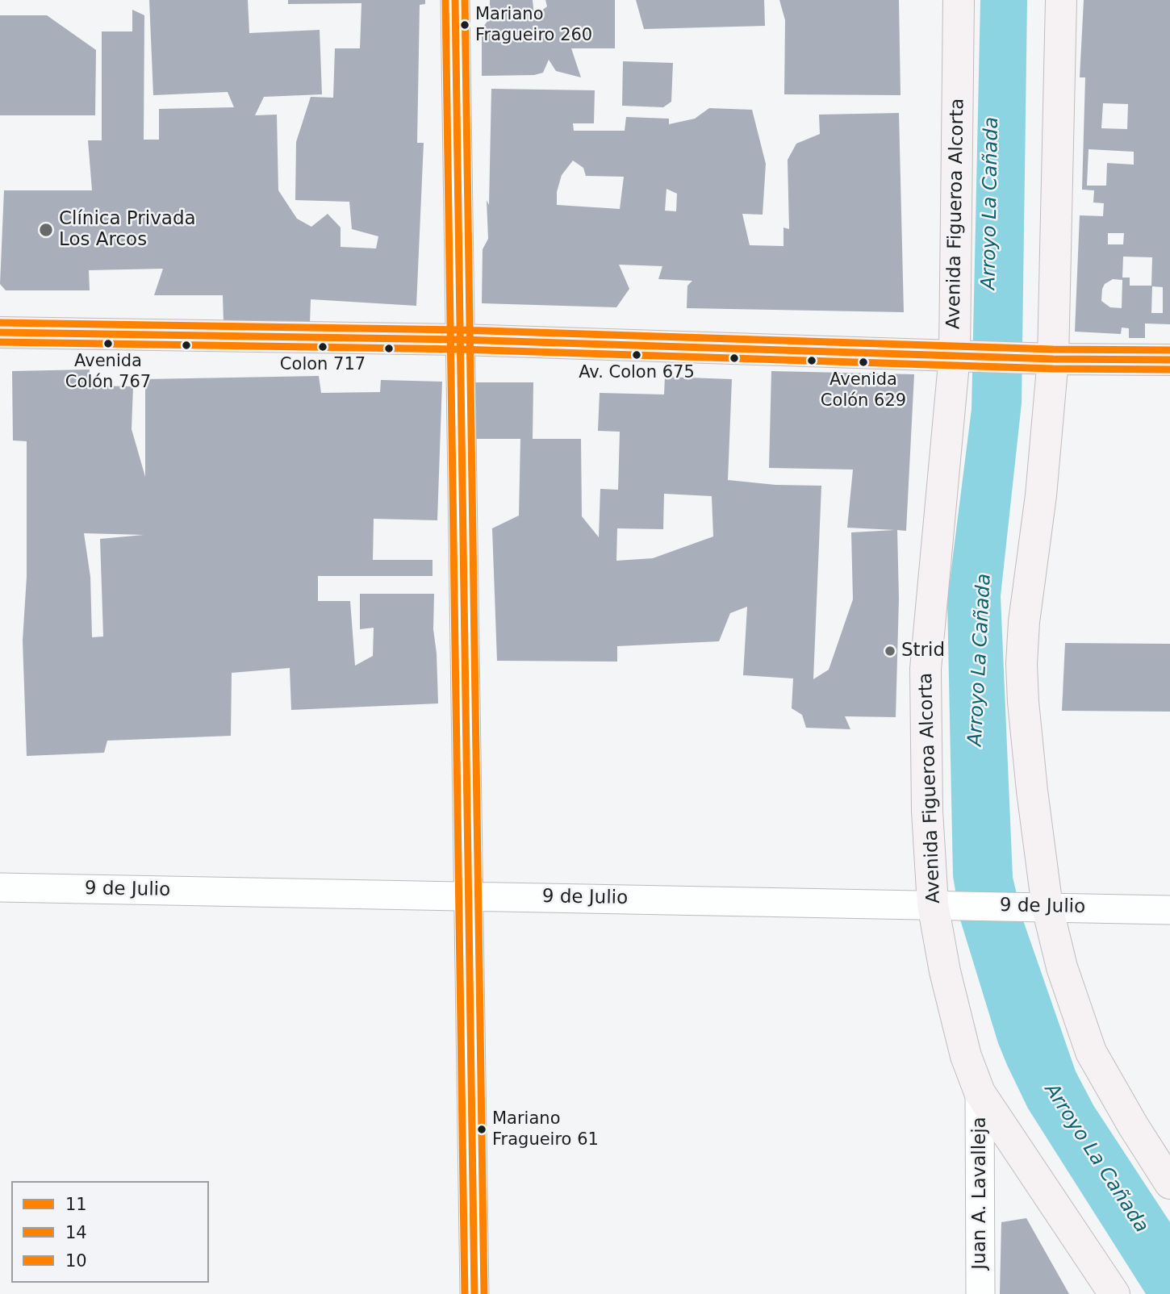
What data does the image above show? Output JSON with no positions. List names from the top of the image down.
{
  "streets": {
    "main road": ["Avenida Figueroa Alcorta"],
    "street": ["9 de Julio", "Juan A. Lavalleja"]
  },
  "crossings": [
    ["Avenida Figueroa Alcorta", "9 de Julio"],
    ["Avenida Figueroa Alcorta", "Juan A. Lavalleja"]
  ],
  "water": ["Arroyo La Cañada"],
  "places": [
    "Mariano Fragueiro 260",
    "Clínica Privada Los Arcos",
    "Avenida Colón 767",
    "Colon 717",
    "Av. Colon 675",
    "Avenida Colón 629",
    "Strid",
    "Mariano Fragueiro 61"
  ],
  "lines": ["transit line 11", "transit line 14", "transit line 10"],
  "legend": ["11", "14", "10"]
}
